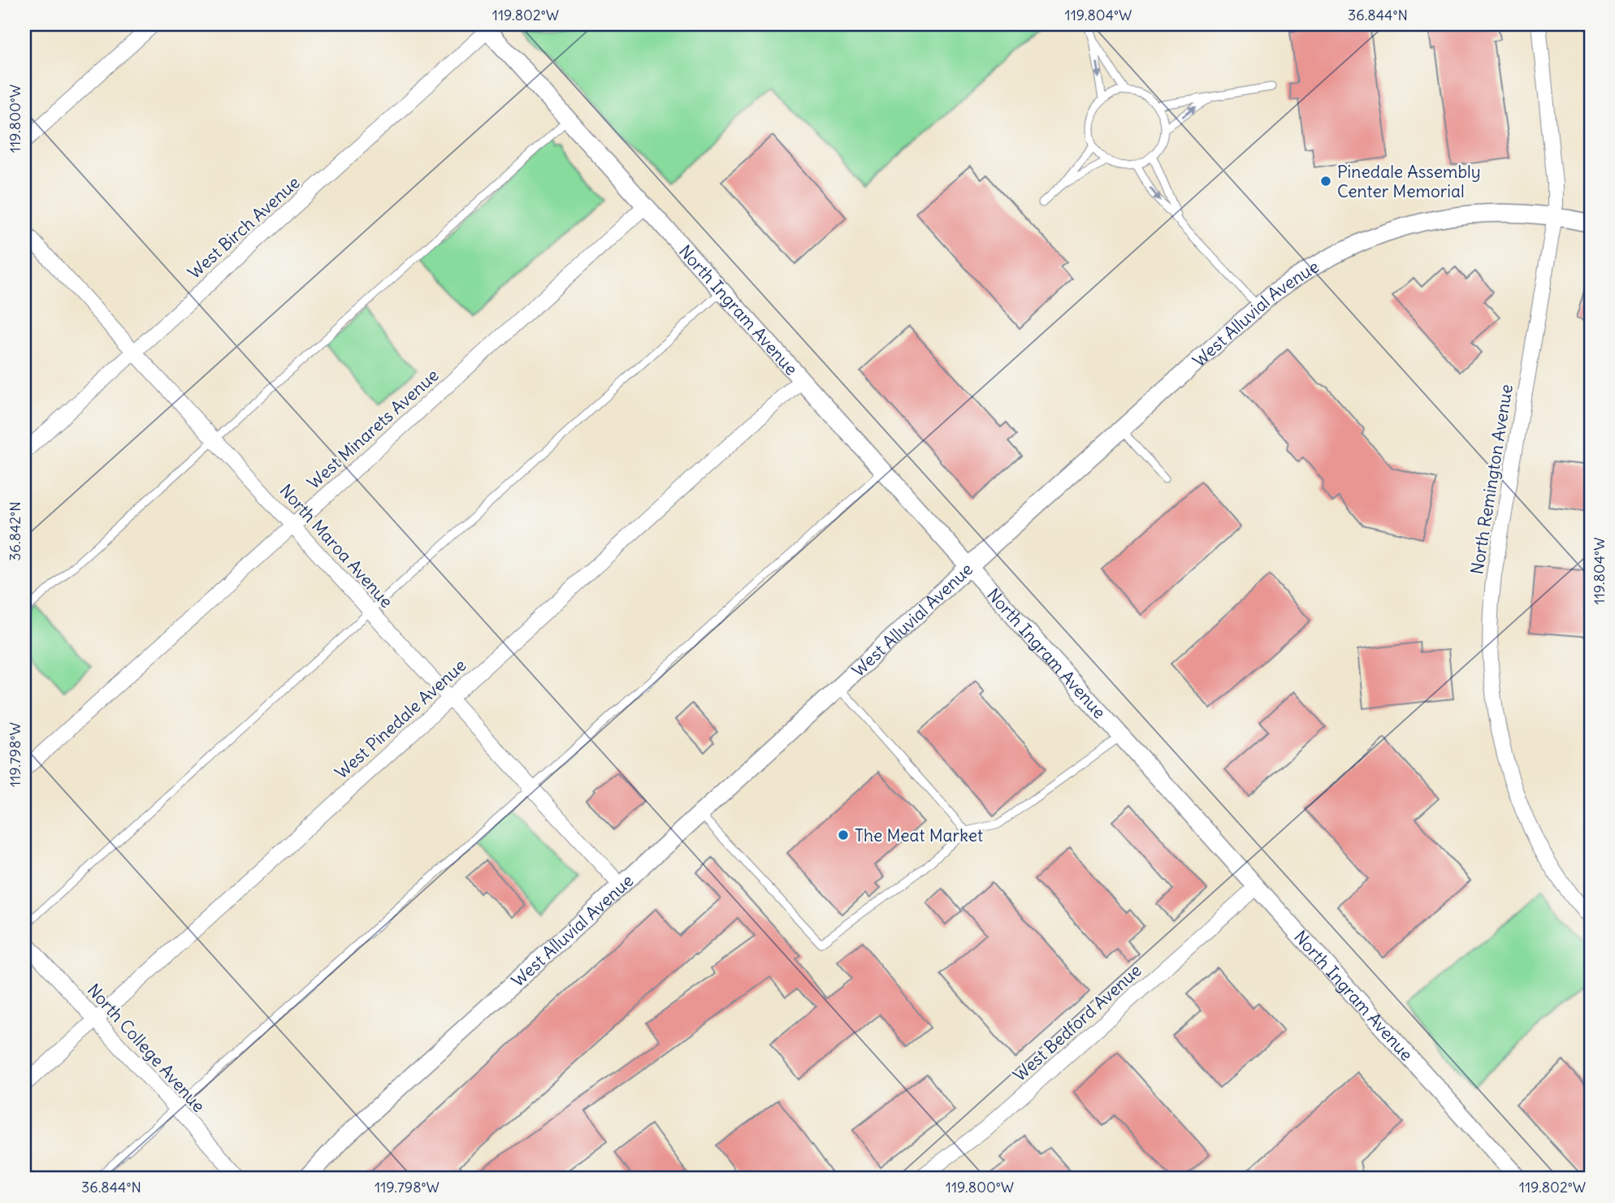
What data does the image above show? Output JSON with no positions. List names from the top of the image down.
{
  "streets": {
    "street": [
      "West Birch Avenue",
      "North Ingram Avenue",
      "West Alluvial Avenue",
      "West Minarets Avenue",
      "North Remington Avenue",
      "North Maroa Avenue",
      "West Pinedale Avenue",
      "West Bedford Avenue",
      "North College Avenue"
    ]
  },
  "crossings": [
    ["West Birch Avenue", "North Ingram Avenue"],
    ["West Birch Avenue", "North Maroa Avenue"],
    ["North Ingram Avenue", "West Alluvial Avenue"],
    ["North Ingram Avenue", "West Minarets Avenue"],
    ["North Ingram Avenue", "West Pinedale Avenue"],
    ["North Ingram Avenue", "West Bedford Avenue"],
    ["West Alluvial Avenue", "North Remington Avenue"],
    ["West Alluvial Avenue", "North Maroa Avenue"],
    ["West Minarets Avenue", "North Maroa Avenue"],
    ["North Maroa Avenue", "West Pinedale Avenue"],
    ["West Pinedale Avenue", "North College Avenue"]
  ],
  "places": ["Pinedale Assembly Center Memorial", "The Meat Market"],
  "coordinates": [
    "119.802°W",
    "119.804°W",
    "36.844°N",
    "119.800°W",
    "36.842°N",
    "119.798°W"
  ]
}
